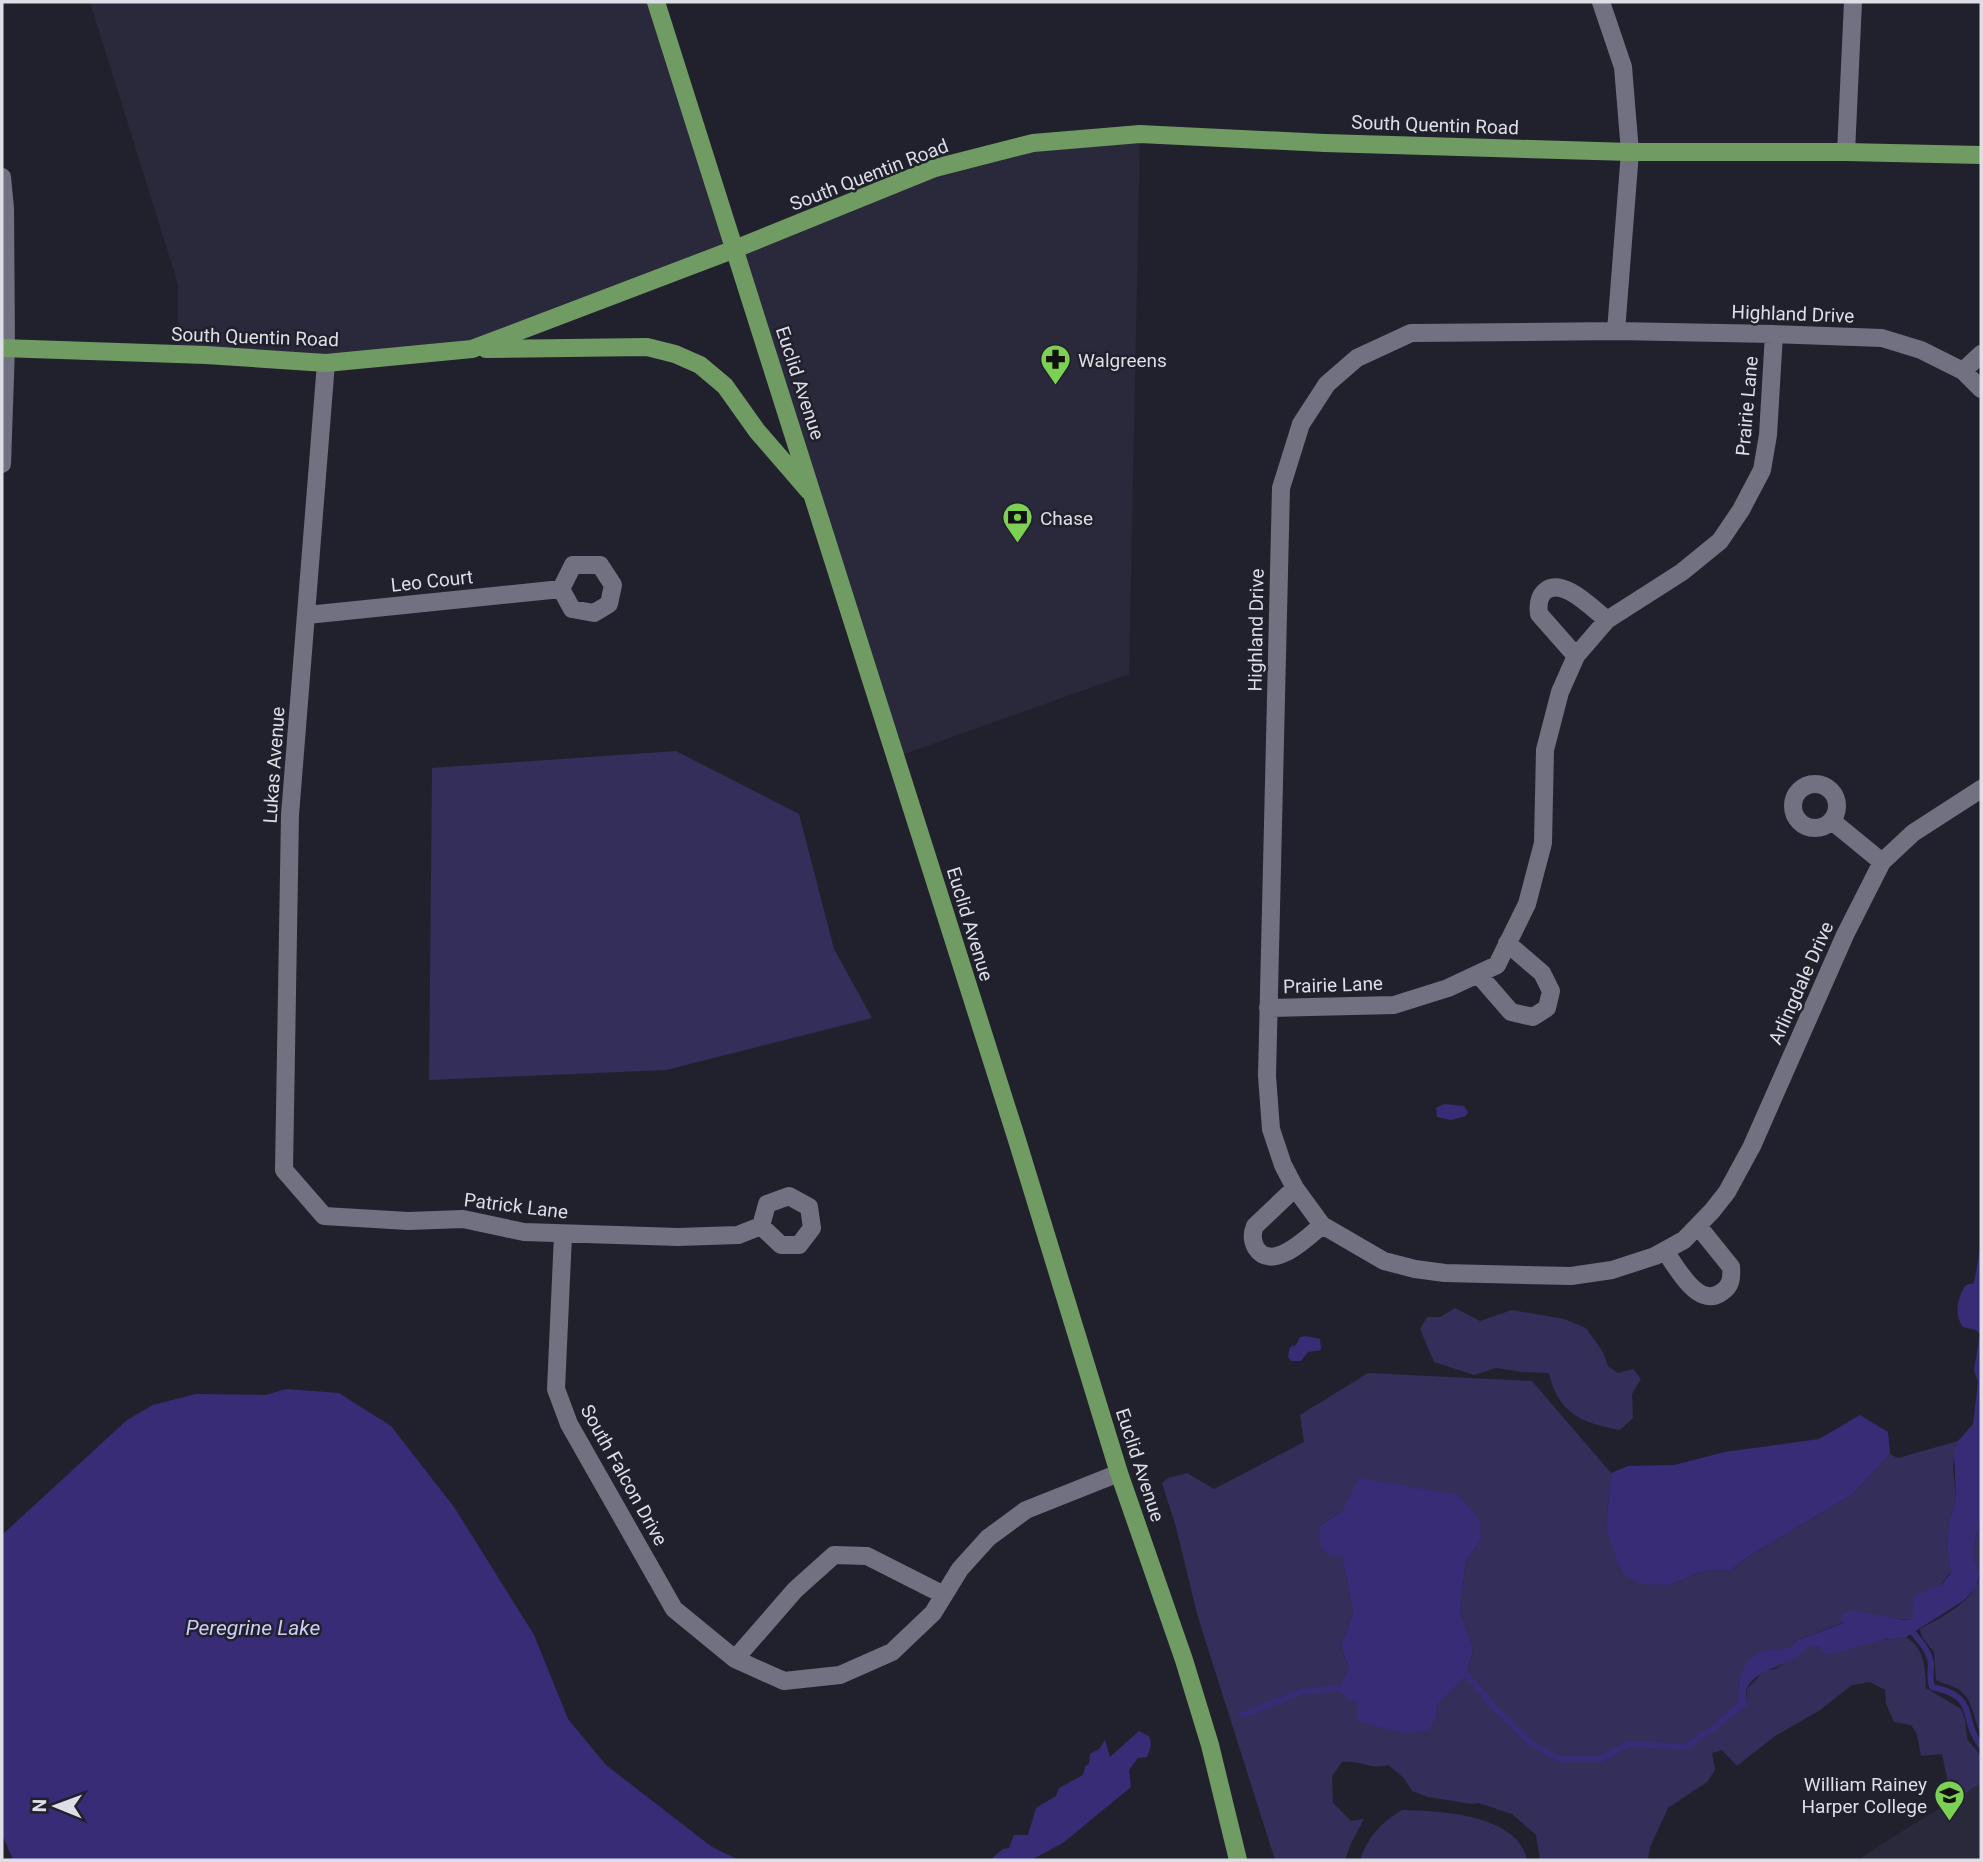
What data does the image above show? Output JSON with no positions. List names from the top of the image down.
{
  "streets": {
    "main road": ["South Quentin Road", "Euclid Avenue"],
    "street": [
      "Highland Drive",
      "Prairie Lane",
      "Leo Court",
      "Lukas Avenue",
      "Arlingdale Drive",
      "Patrick Lane",
      "South Falcon Drive"
    ]
  },
  "crossings": [
    ["South Quentin Road", "Euclid Avenue"],
    ["South Quentin Road", "Lukas Avenue"],
    ["Highland Drive", "Prairie Lane"],
    ["Highland Drive", "Arlingdale Drive"],
    ["Euclid Avenue", "South Falcon Drive"],
    ["Leo Court", "Lukas Avenue"],
    ["Lukas Avenue", "Patrick Lane"],
    ["Patrick Lane", "South Falcon Drive"]
  ],
  "water": ["Peregrine Lake"],
  "places": {
    "pharmacy": ["Walgreens"],
    "bank": ["Chase"],
    "school or university": ["William Rainey Harper College"]
  },
  "north": "left"
}
